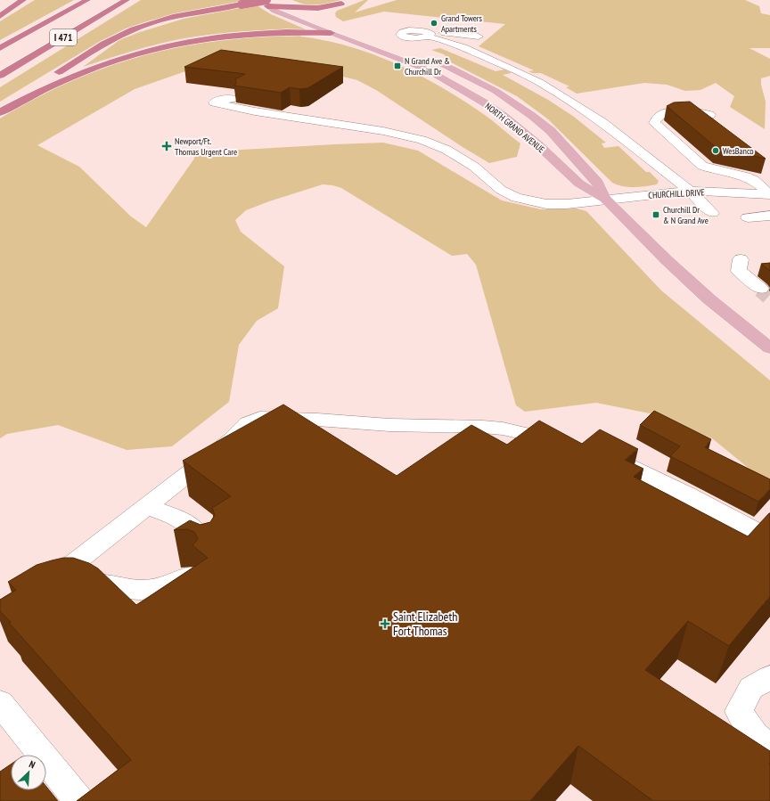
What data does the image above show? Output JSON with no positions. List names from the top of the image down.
{
  "streets": {
    "highway": ["I 471"],
    "main road": ["NORTH GRAND AVENUE"],
    "street": ["CHURCHILL DRIVE"]
  },
  "crossings": [
    ["NORTH GRAND AVENUE", "CHURCHILL DRIVE"]
  ],
  "places": {
    "other": ["Grand Towers Apartments", "WesBanco"],
    "transit": ["N Grand Ave & Churchill Dr", "Churchill Dr & N Grand Ave"],
    "health": ["Newport/Ft. Thomas Urgent Care", "Saint Elizabeth Fort Thomas"]
  },
  "north": "top right"
}
